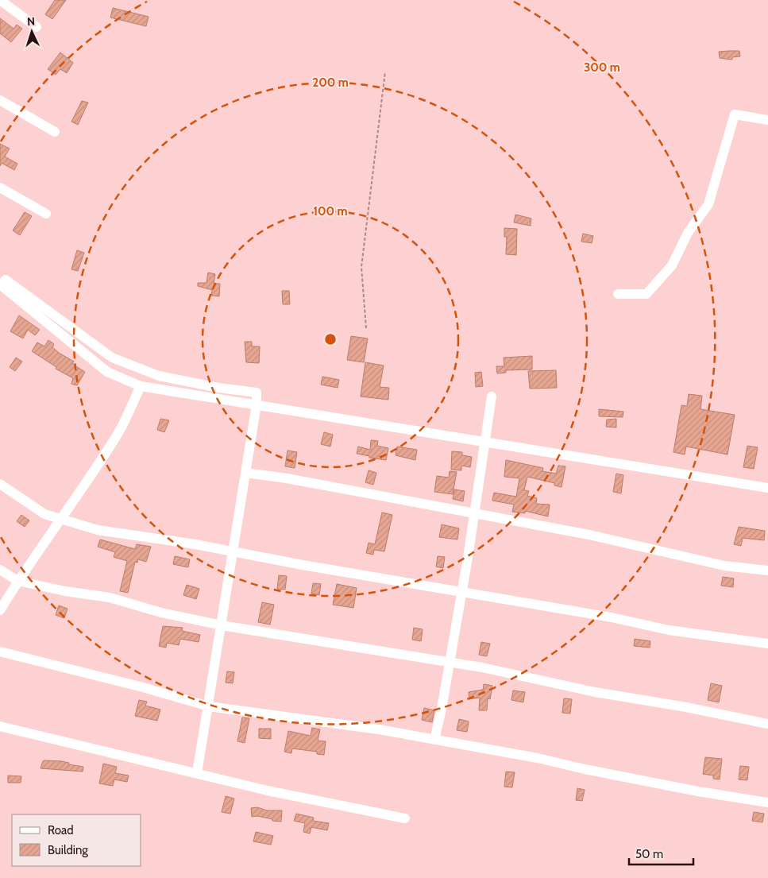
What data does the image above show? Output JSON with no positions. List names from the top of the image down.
{
  "legend": ["Road", "Building"],
  "scale_bar": "50 m",
  "north": "top",
  "rings": ["300 m", "200 m", "100 m"]
}
